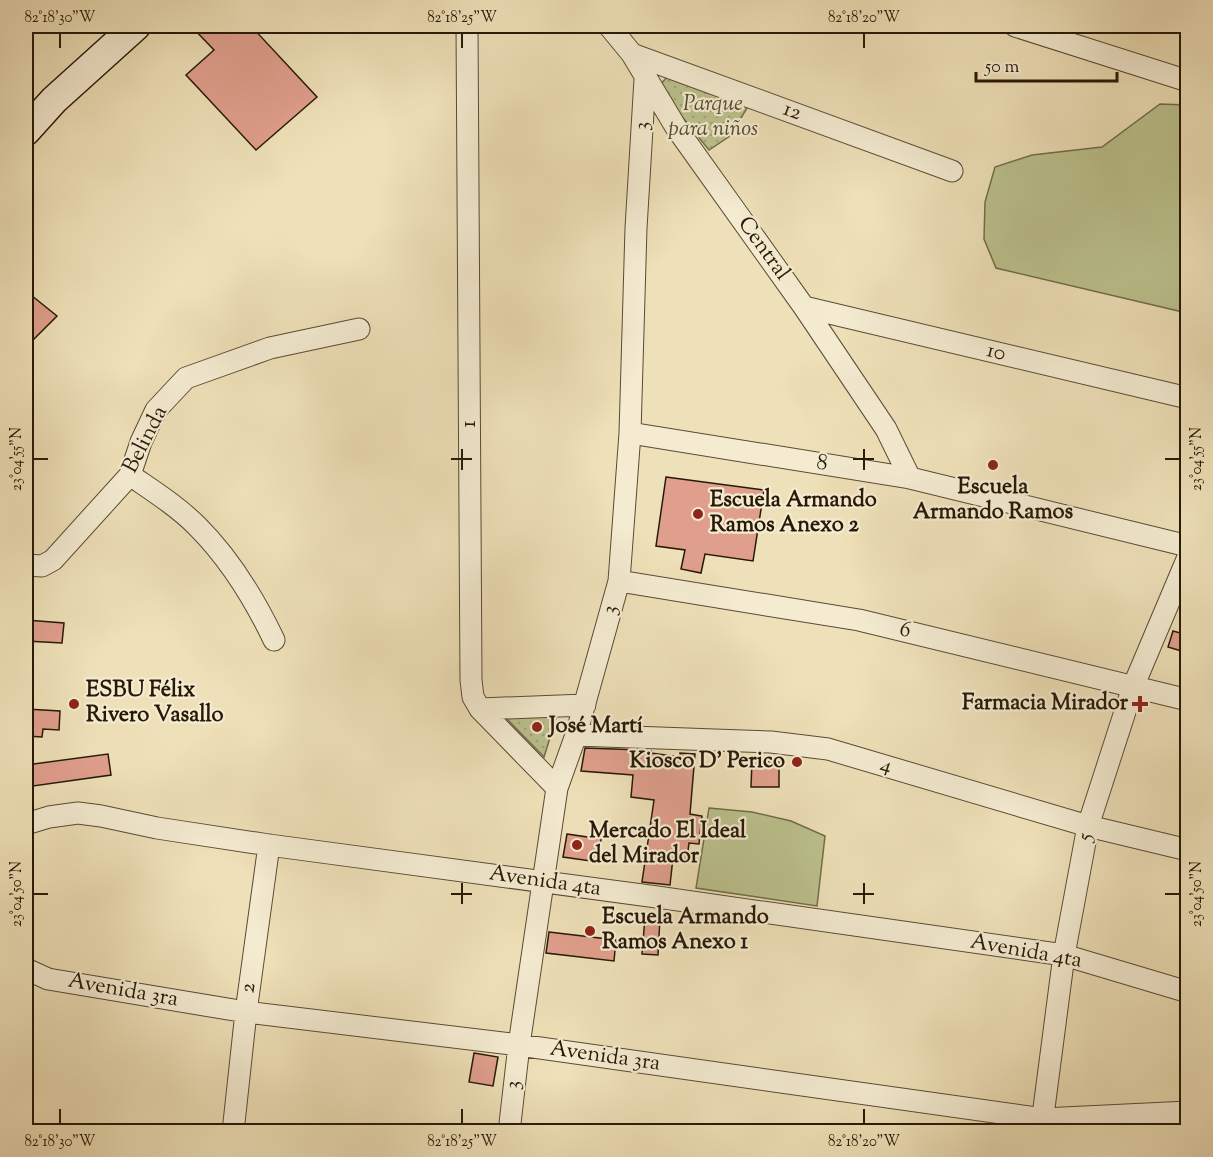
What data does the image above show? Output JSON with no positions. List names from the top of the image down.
{
  "streets": {
    "street": [
      "12",
      "3",
      "Central",
      "10",
      "1",
      "Belinda",
      "8",
      "6",
      "4",
      "5",
      "Avenida 4ta",
      "2",
      "Avenida 3ra"
    ]
  },
  "crossings": [
    ["12", "Central"],
    ["3", "Central"],
    ["3", "1"],
    ["3", "8"],
    ["3", "6"],
    ["3", "4"],
    ["3", "Avenida 4ta"],
    ["3", "Avenida 3ra"],
    ["Central", "10"],
    ["Central", "8"],
    ["6", "5"],
    ["4", "5"],
    ["5", "Avenida 4ta"],
    ["5", "Avenida 3ra"],
    ["Avenida 4ta", "2"],
    ["2", "Avenida 3ra"]
  ],
  "parks": ["Parque para niños"],
  "places": {
    "other": [
      "Escuela Armando Ramos",
      "Escuela Armando Ramos Anexo 2",
      "ESBU Félix Rivero Vasallo",
      "José Martí",
      "Kiosco D' Perico",
      "Mercado El Ideal del Mirador",
      "Escuela Armando Ramos Anexo 1"
    ],
    "health": ["Farmacia Mirador"]
  },
  "scale_bar": "50 m",
  "coordinates": [
    "82°18'30\"W",
    "82°18'25\"W",
    "82°18'20\"W",
    "23°04'55\"N",
    "23°04'50\"N"
  ]
}
